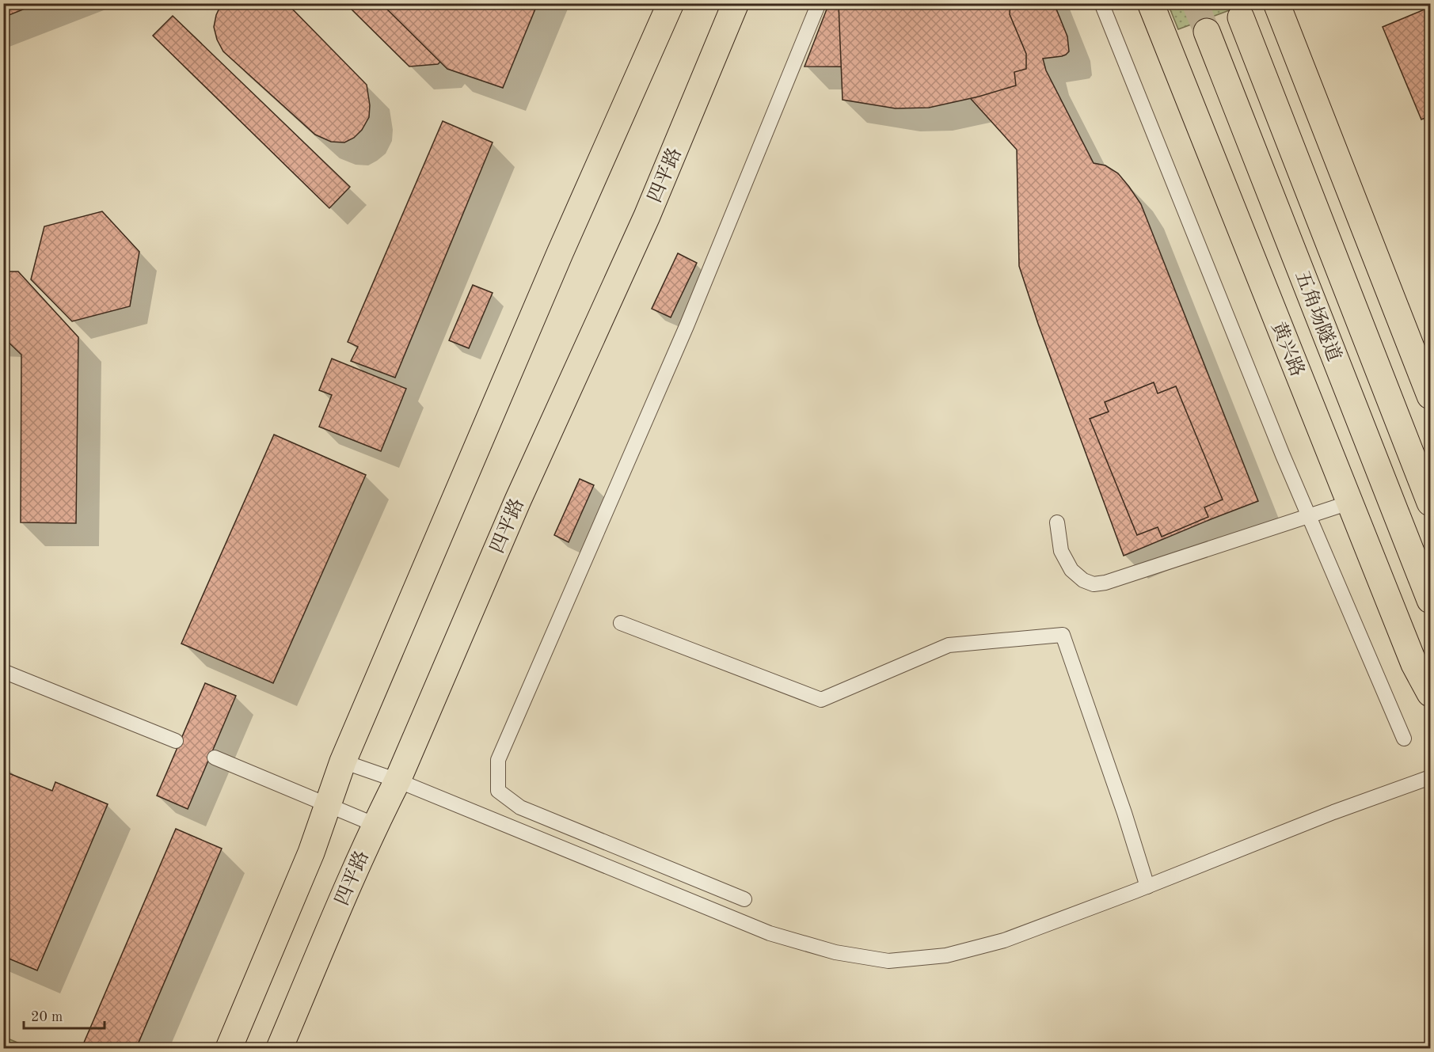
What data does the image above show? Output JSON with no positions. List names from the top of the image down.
{
  "streets": {
    "main road": ["四平路", "五角场隧道", "黄兴路"]
  },
  "scale_bar": "20 m"
}
